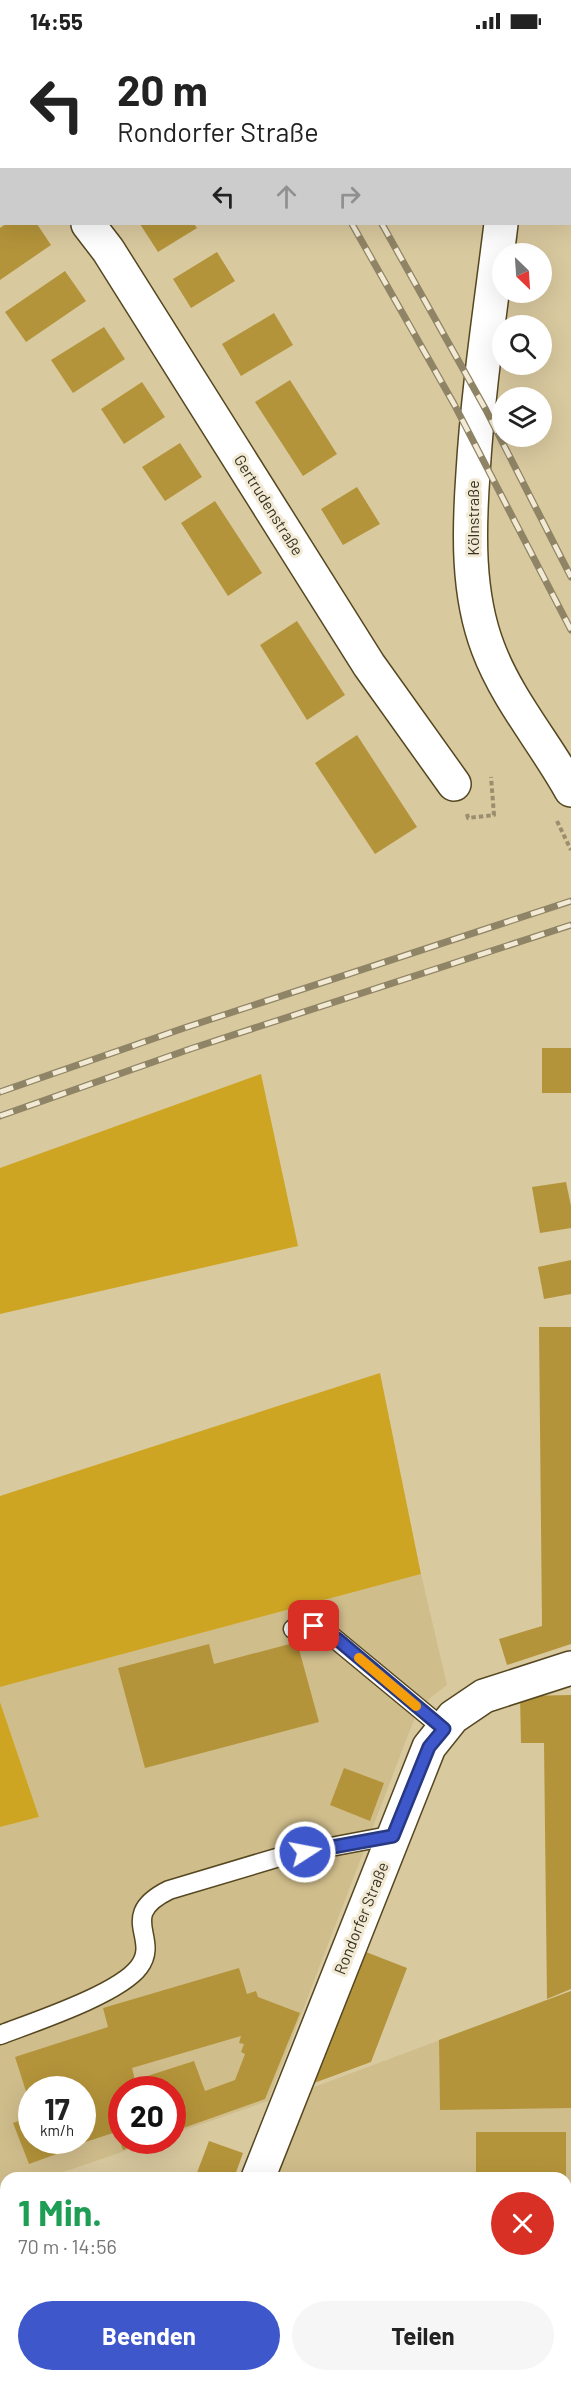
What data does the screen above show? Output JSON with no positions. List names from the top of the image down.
{
  "streets": {
    "street": ["Gertrudenstraße", "Kölnstraße", "Rondorfer Straße"]
  },
  "north": "bottom right",
  "page": {
    "status": "14:55",
    "turn": ["20 m", "Rondorfer Straße"],
    "speed": "17 km/h",
    "limit": "20",
    "heading": ["1 Min.", "70 m · 14:56"],
    "buttons": ["Beenden", "Teilen"]
  }
}
